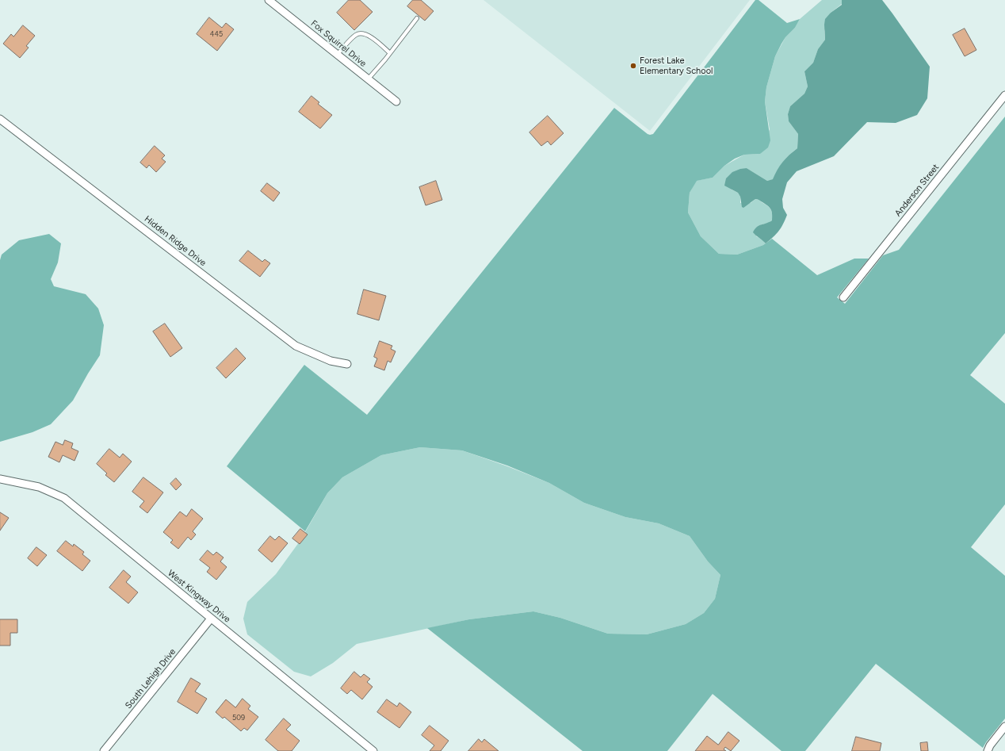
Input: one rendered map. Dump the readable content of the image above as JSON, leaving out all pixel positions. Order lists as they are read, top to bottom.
{
  "streets": {
    "street": [
      "Fox Squirrel Drive",
      "Anderson Street",
      "Hidden Ridge Drive",
      "West Kingway Drive",
      "South Lehigh Drive"
    ]
  },
  "crossings": [
    ["West Kingway Drive", "South Lehigh Drive"]
  ],
  "places": ["Forest Lake Elementary School"],
  "house_numbers": ["445", "509"]
}
